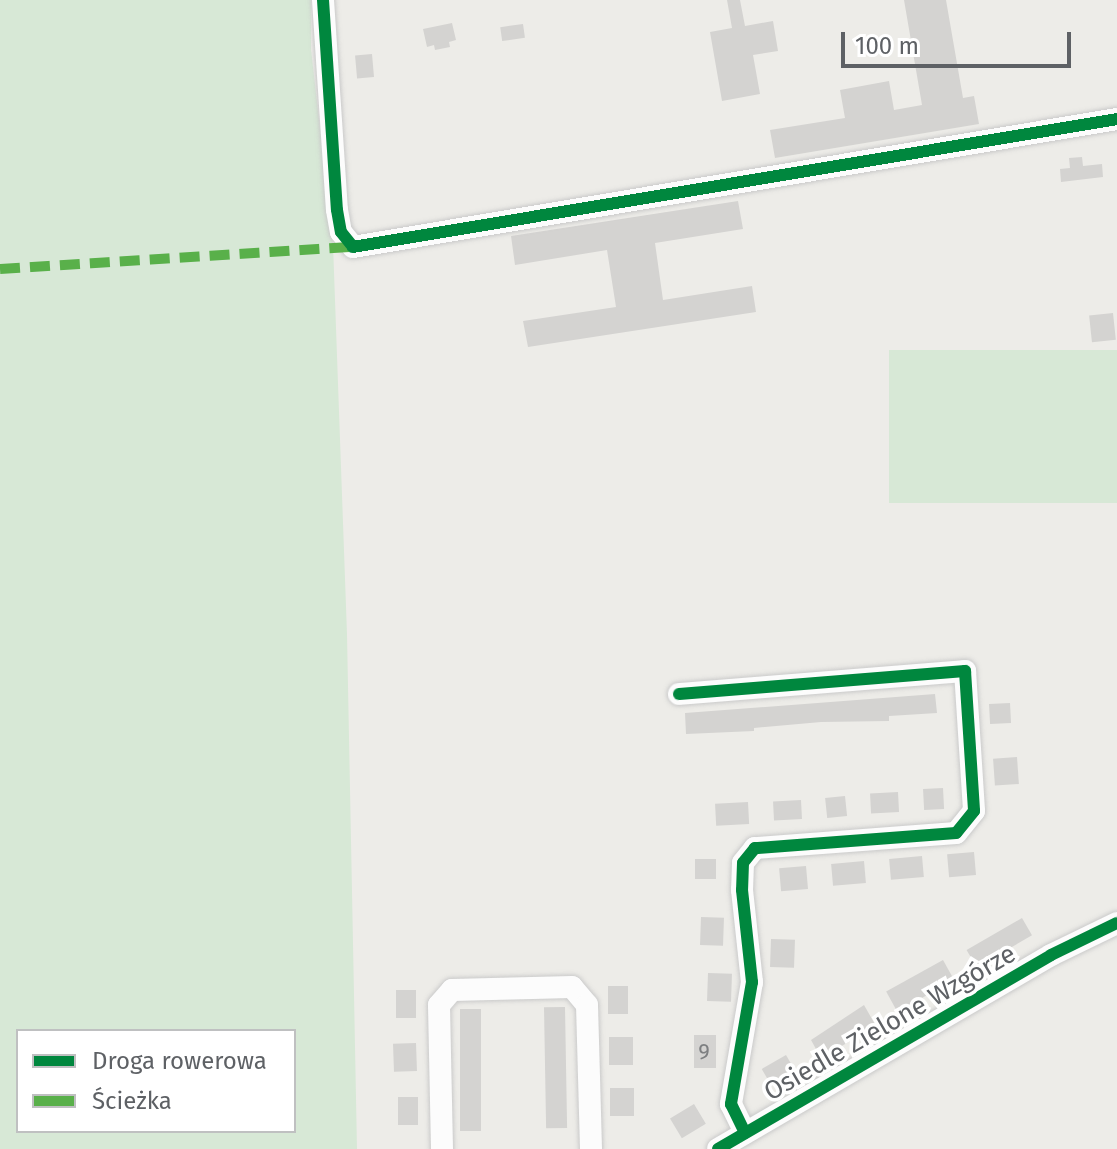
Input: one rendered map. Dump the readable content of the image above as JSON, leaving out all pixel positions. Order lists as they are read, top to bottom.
{
  "streets": {
    "street": ["Osiedle Zielone Wzgórze"]
  },
  "house_numbers": ["9"],
  "legend": ["Droga rowerowa", "Ścieżka"],
  "scale_bar": "100 m"
}
